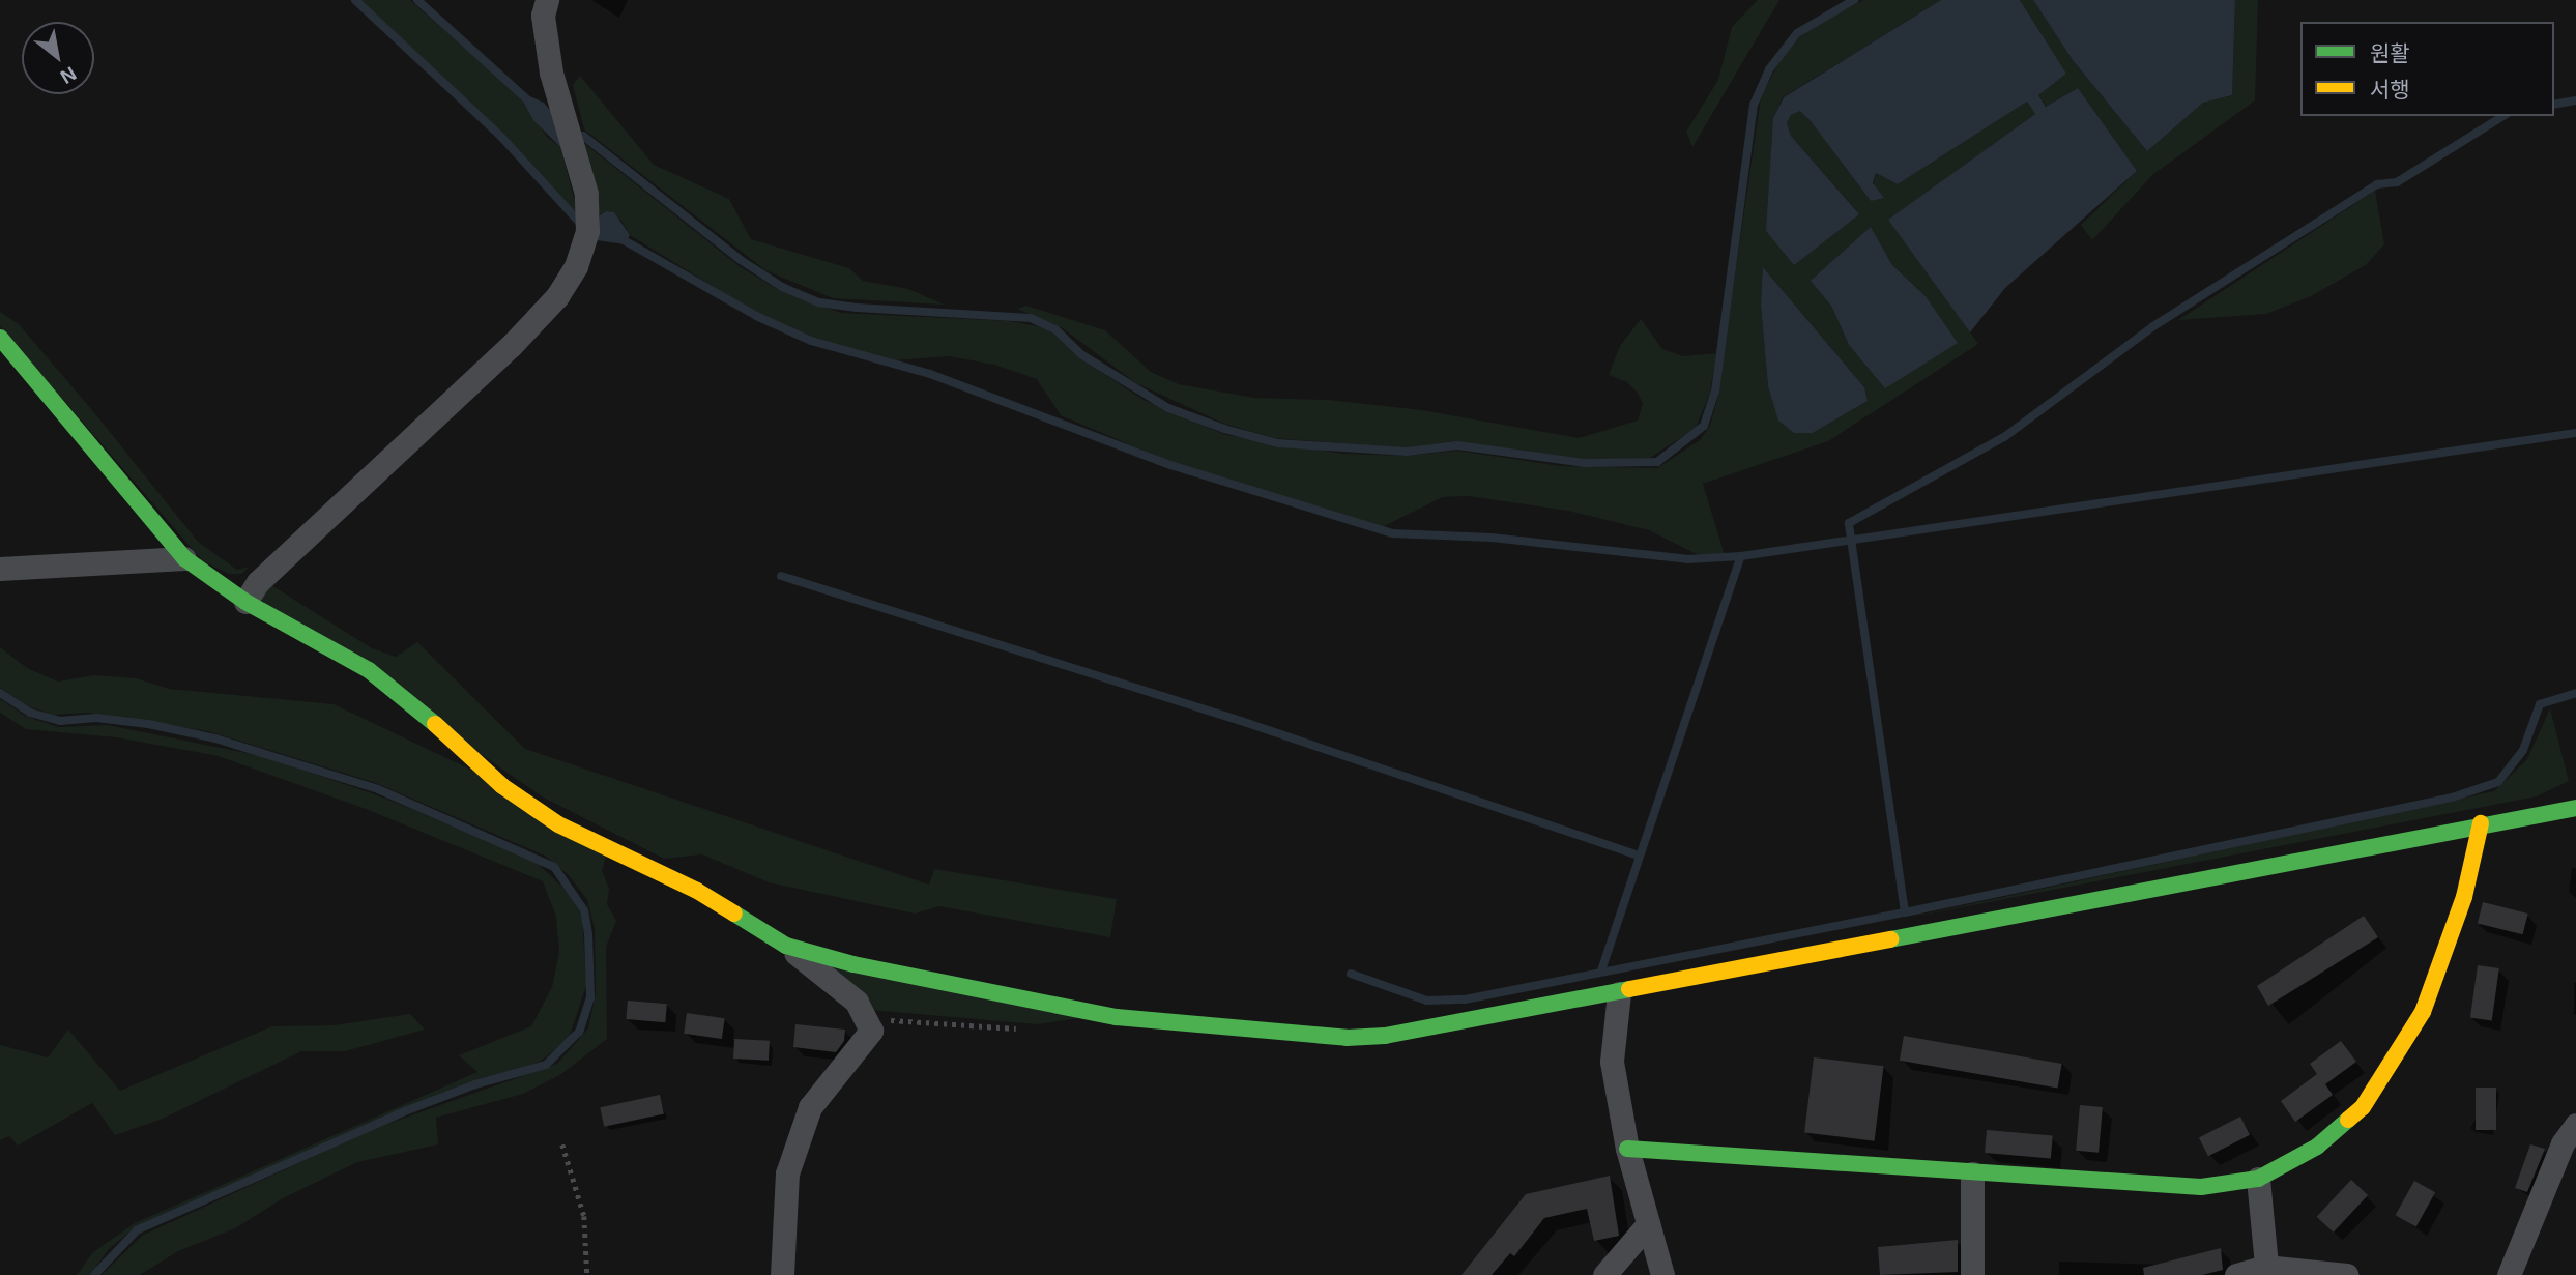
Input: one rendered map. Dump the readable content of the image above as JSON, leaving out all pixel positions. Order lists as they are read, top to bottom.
{
  "legend": ["원활", "서행"],
  "north": "bottom right"
}
